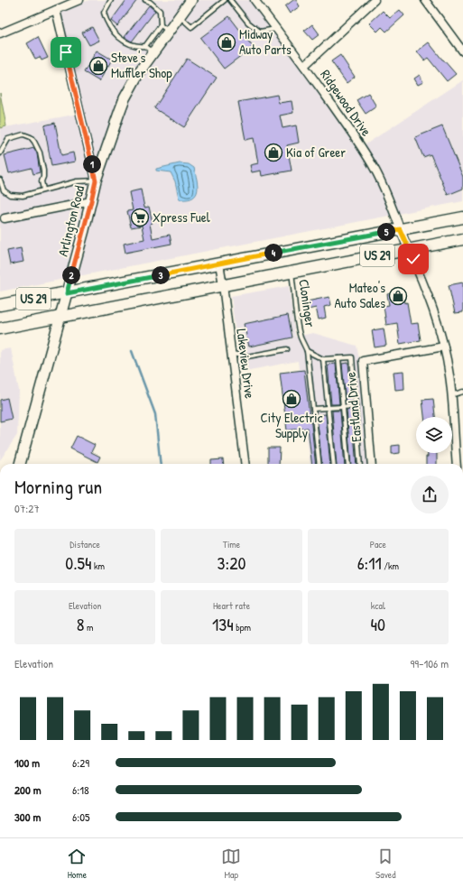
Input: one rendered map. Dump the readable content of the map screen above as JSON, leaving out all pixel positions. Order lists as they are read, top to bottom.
{
  "streets": {
    "main road": ["Arlington Road", "US 29"],
    "street": ["Ridgewood Drive", "Lakeview Drive", "Eastland Drive"],
    "lane": ["Cloninger"]
  },
  "crossings": [
    ["Ridgewood Drive", "US 29"],
    ["Ridgewood Drive", "Eastland Drive"],
    ["Arlington Road", "US 29"],
    ["US 29", "Cloninger"],
    ["US 29", "Lakeview Drive"]
  ],
  "places": {
    "shop": [
      "Midway Auto Parts",
      "Steve's Muffler Shop",
      "Kia of Greer",
      "Mateo's Auto Sales",
      "City Electric Supply"
    ],
    "supermarket": ["Xpress Fuel"]
  },
  "page": {
    "pins": [
      "1",
      "5",
      "4",
      "2",
      "3"
    ],
    "heading": ["Morning run", "07:27"],
    "stats": [
      ["Distance", "0.54 km"],
      ["Time", "3:20"],
      ["Pace", "6:11 /km"],
      ["Elevation", "8 m"],
      ["Heart rate", "134 bpm"],
      ["kcal", "40"]
    ],
    "chart": ["Elevation", "99–106 m"],
    "list": [
      {
        "name": "100 m",
        "note": "6:29"
      },
      {
        "name": "200 m",
        "note": "6:18"
      },
      {
        "name": "300 m",
        "note": "6:05"
      }
    ],
    "tabs": ["Home", "Map", "Saved"]
  }
}
